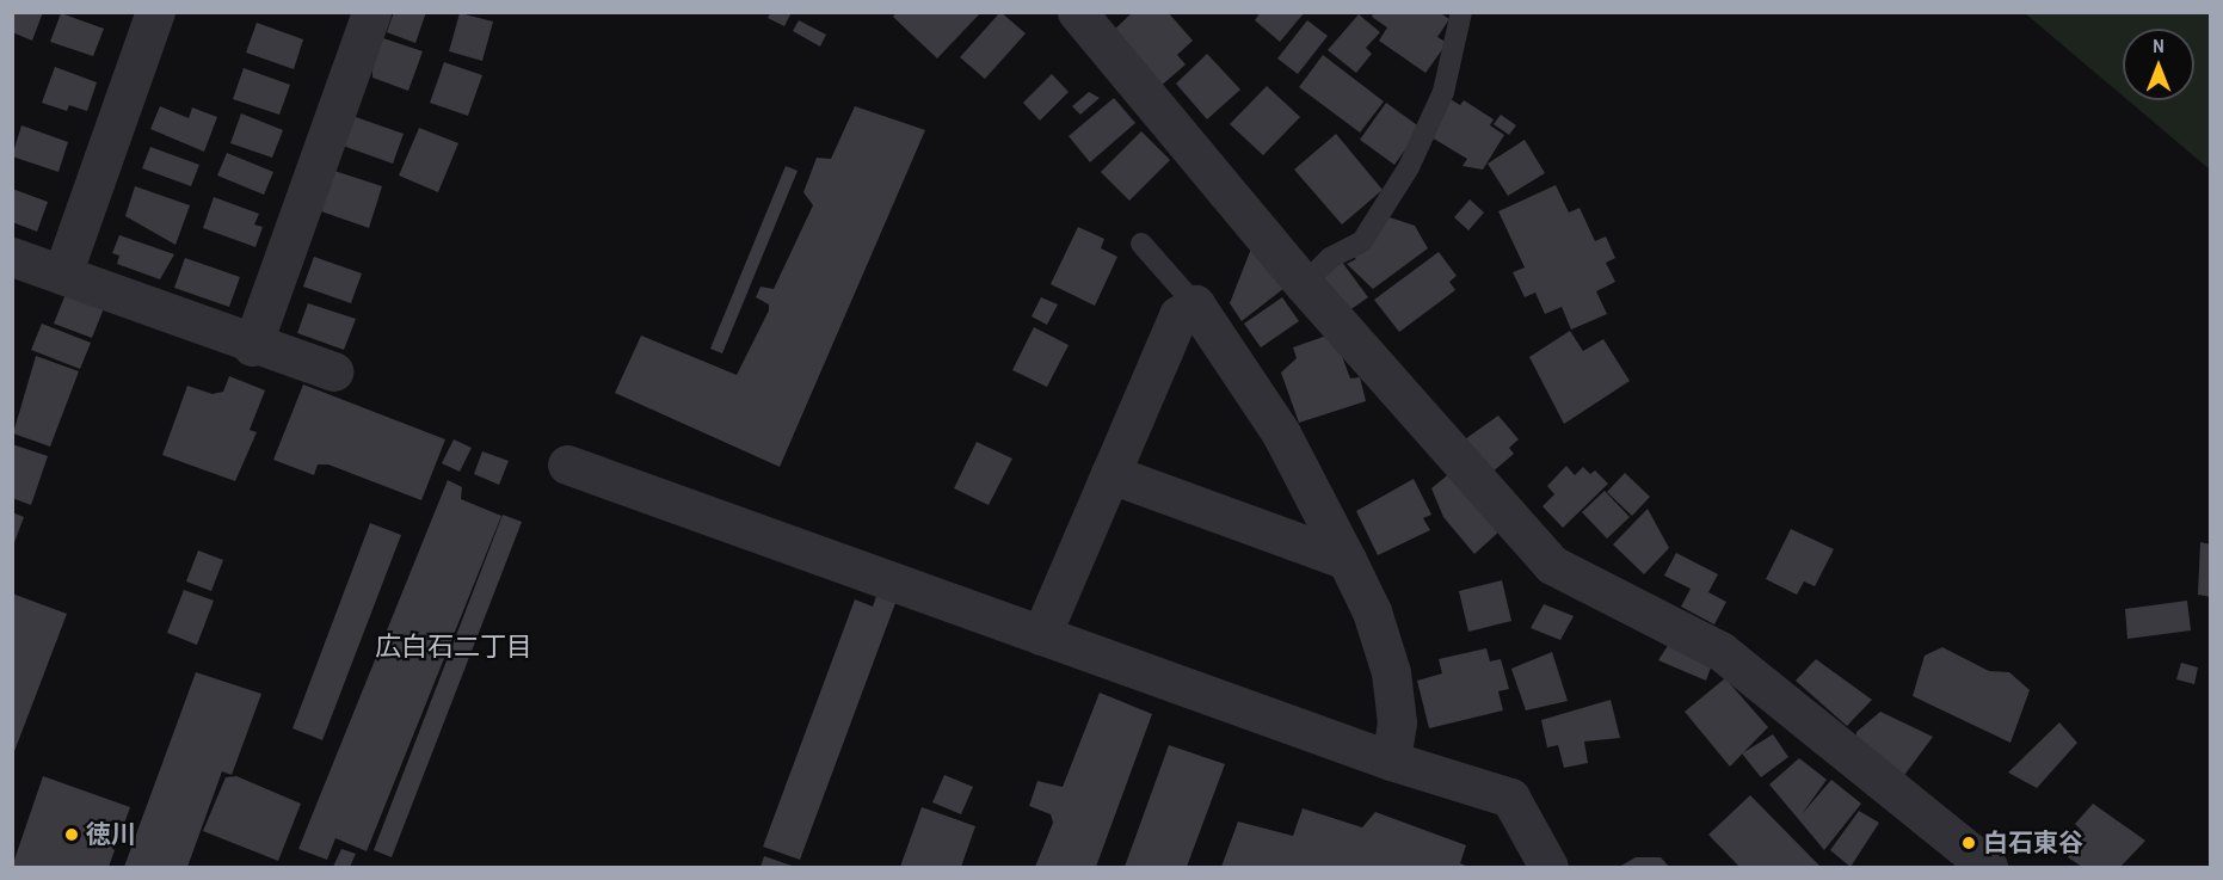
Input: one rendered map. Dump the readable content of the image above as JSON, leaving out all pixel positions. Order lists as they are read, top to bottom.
{
  "districts": ["広白石二丁目"],
  "places": ["徳川", "白石東谷"],
  "north": "top"
}
